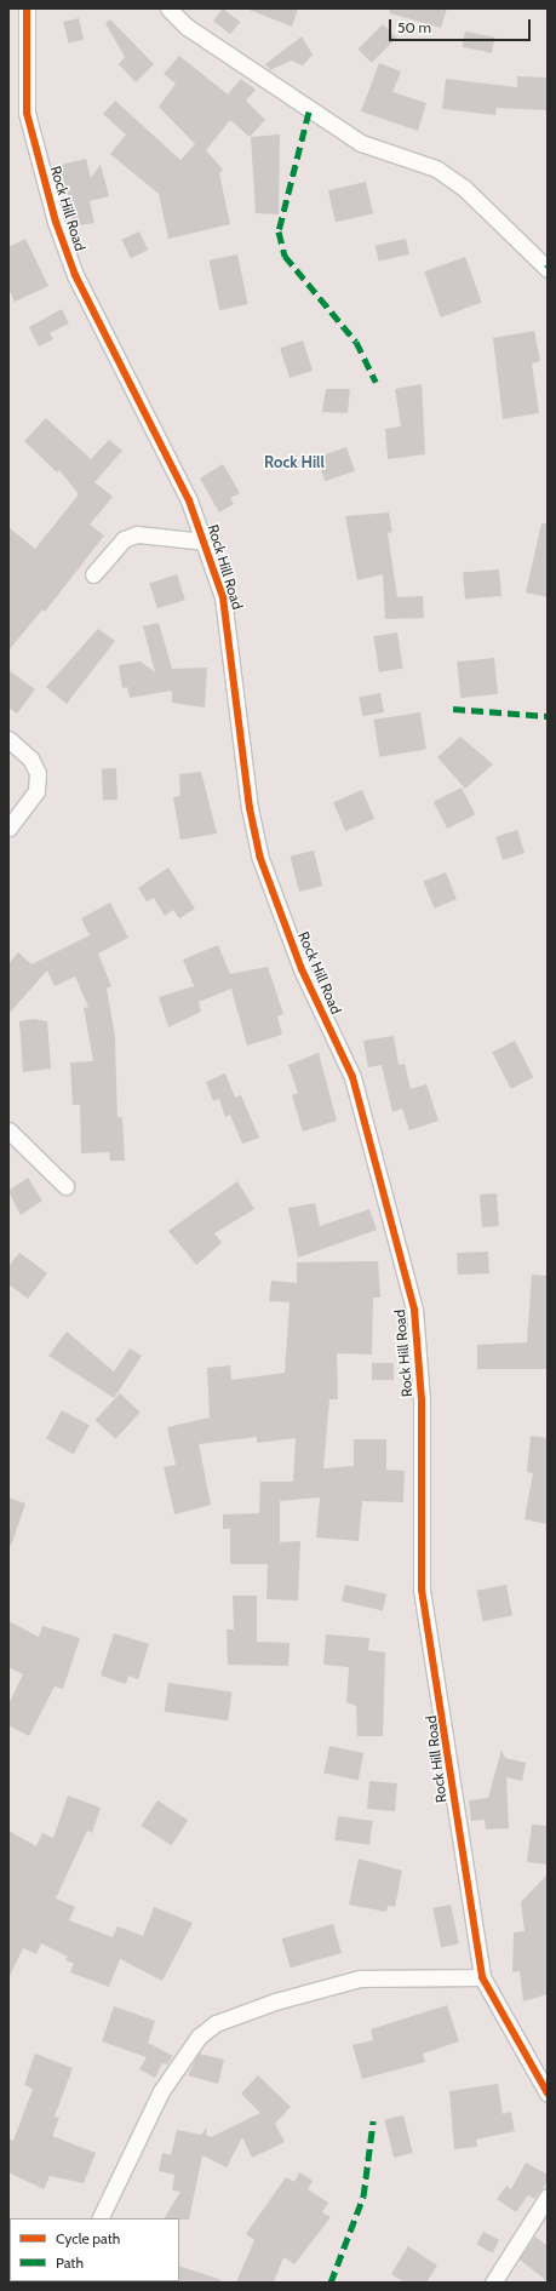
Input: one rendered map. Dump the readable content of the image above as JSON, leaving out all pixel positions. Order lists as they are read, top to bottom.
{
  "streets": {
    "street": ["Rock Hill Road"]
  },
  "districts": ["Rock Hill"],
  "legend": ["Cycle path", "Path"],
  "scale_bar": "50 m"
}
